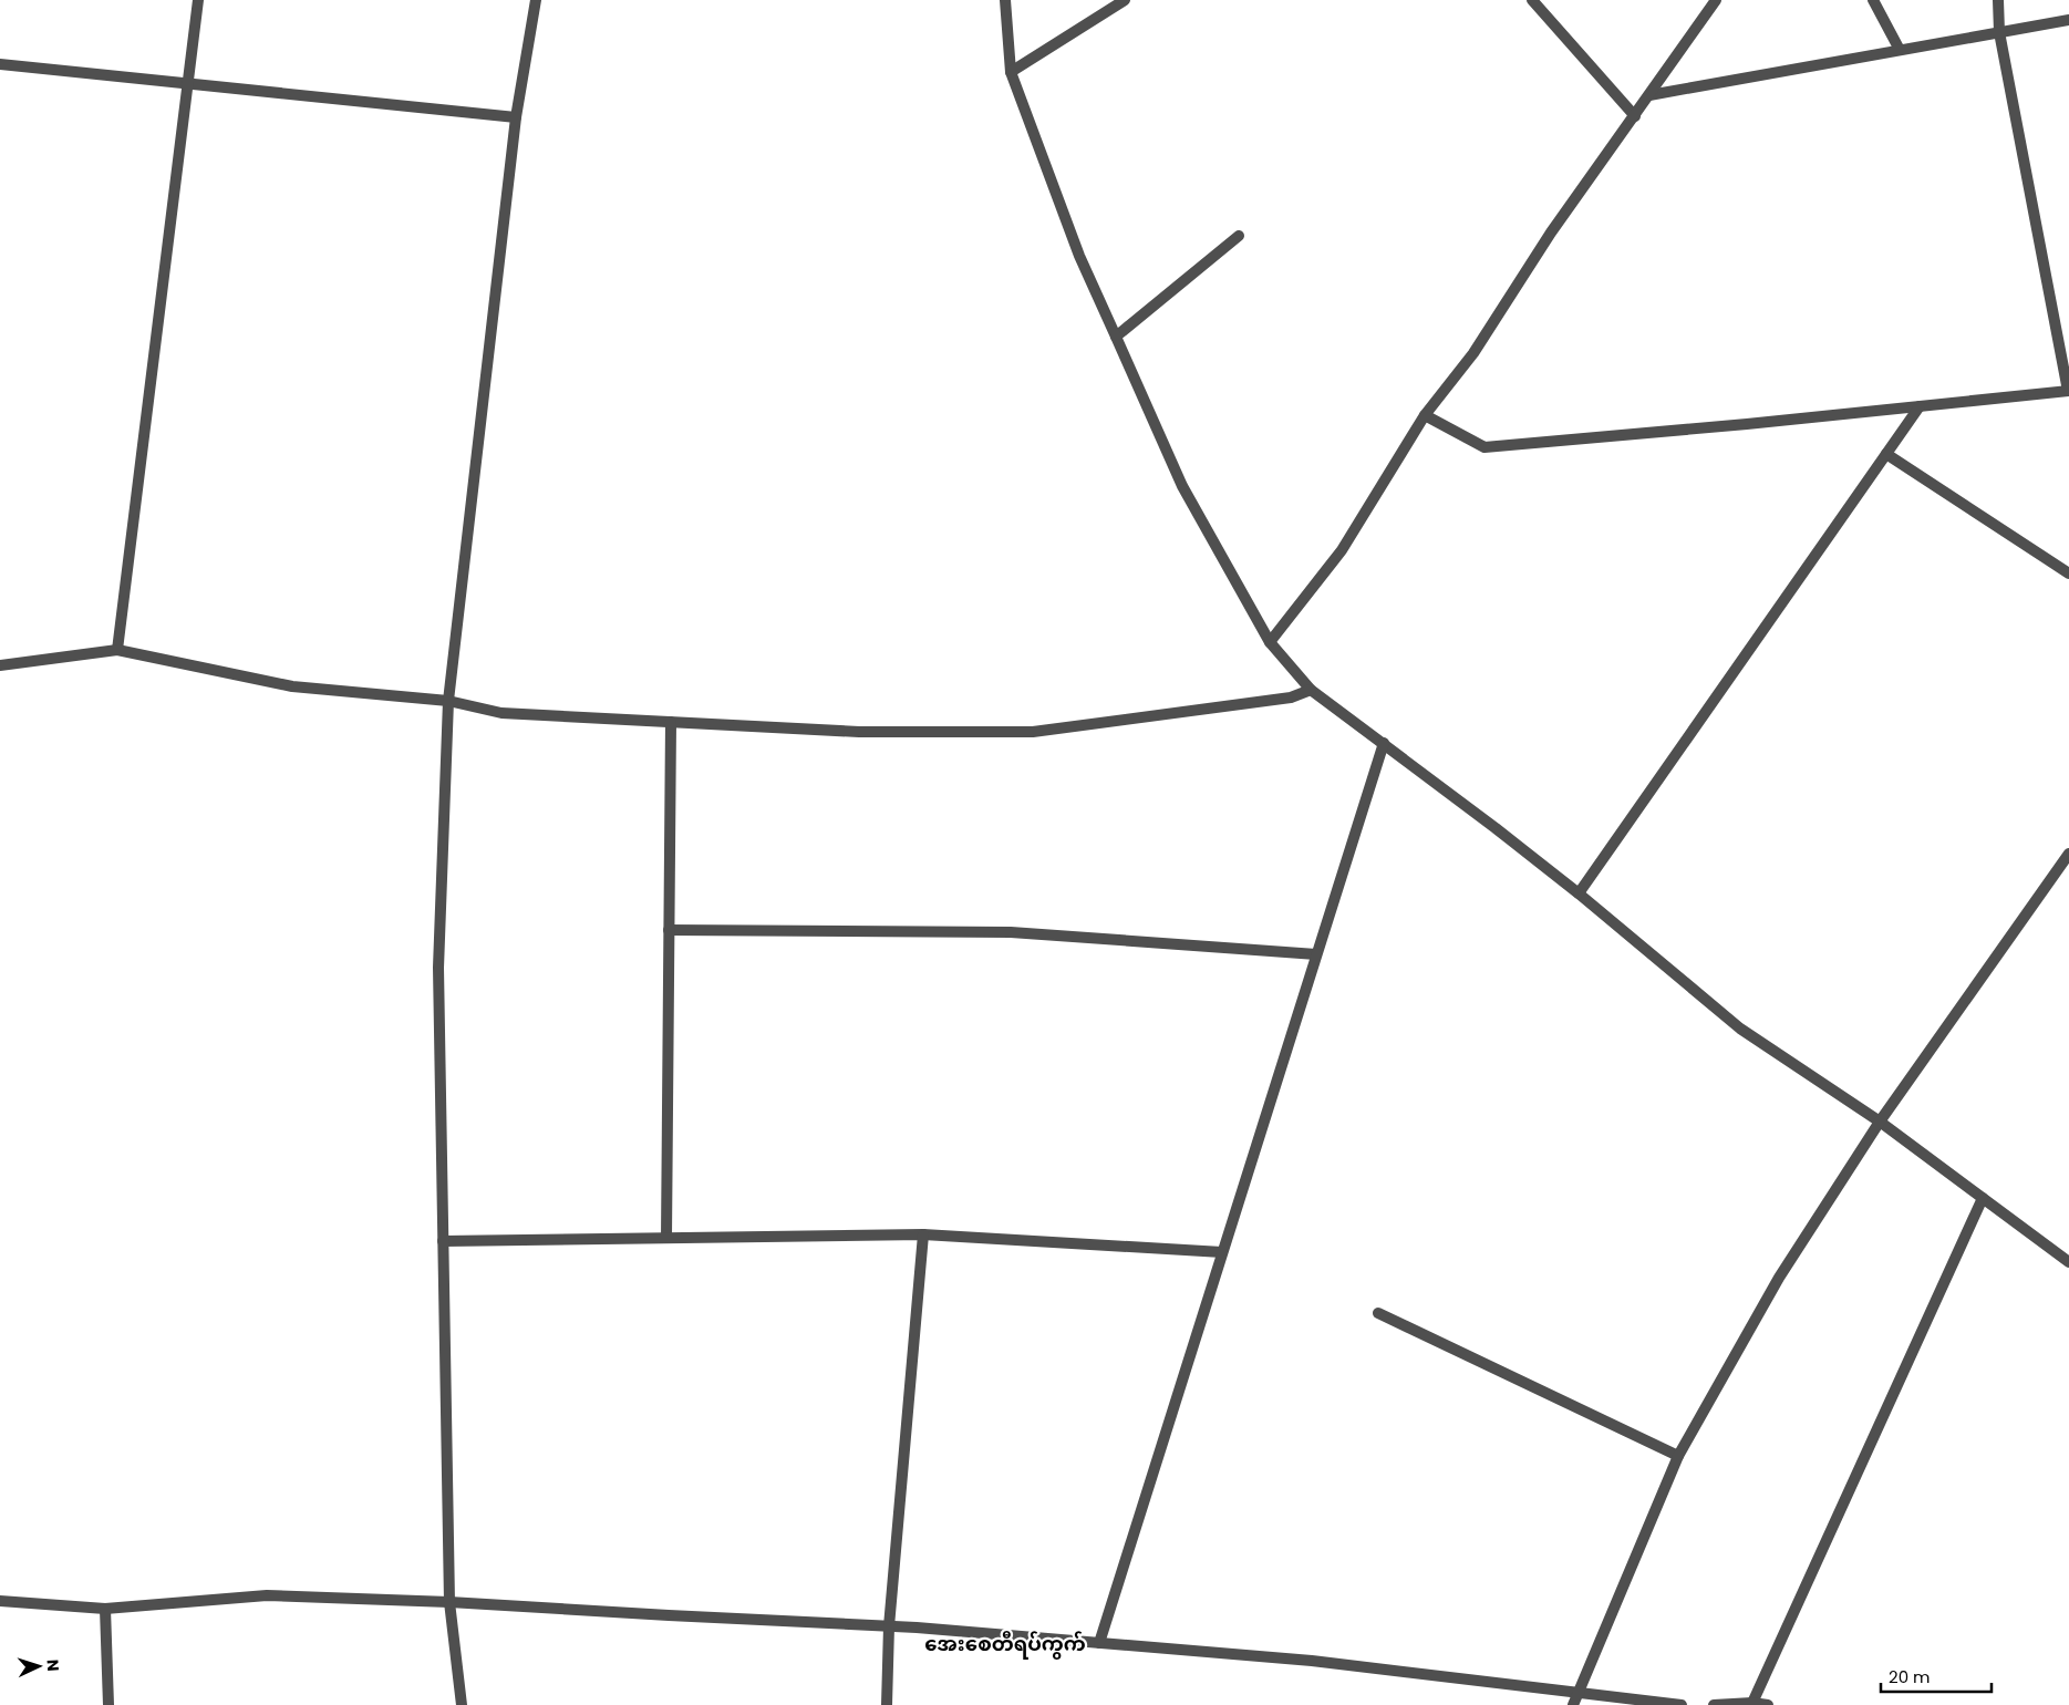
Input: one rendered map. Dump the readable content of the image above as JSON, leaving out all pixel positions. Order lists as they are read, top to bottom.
{
  "districts": ["အေးစေတီရပ်ကွက်"],
  "scale_bar": "20 m",
  "north": "right"
}
